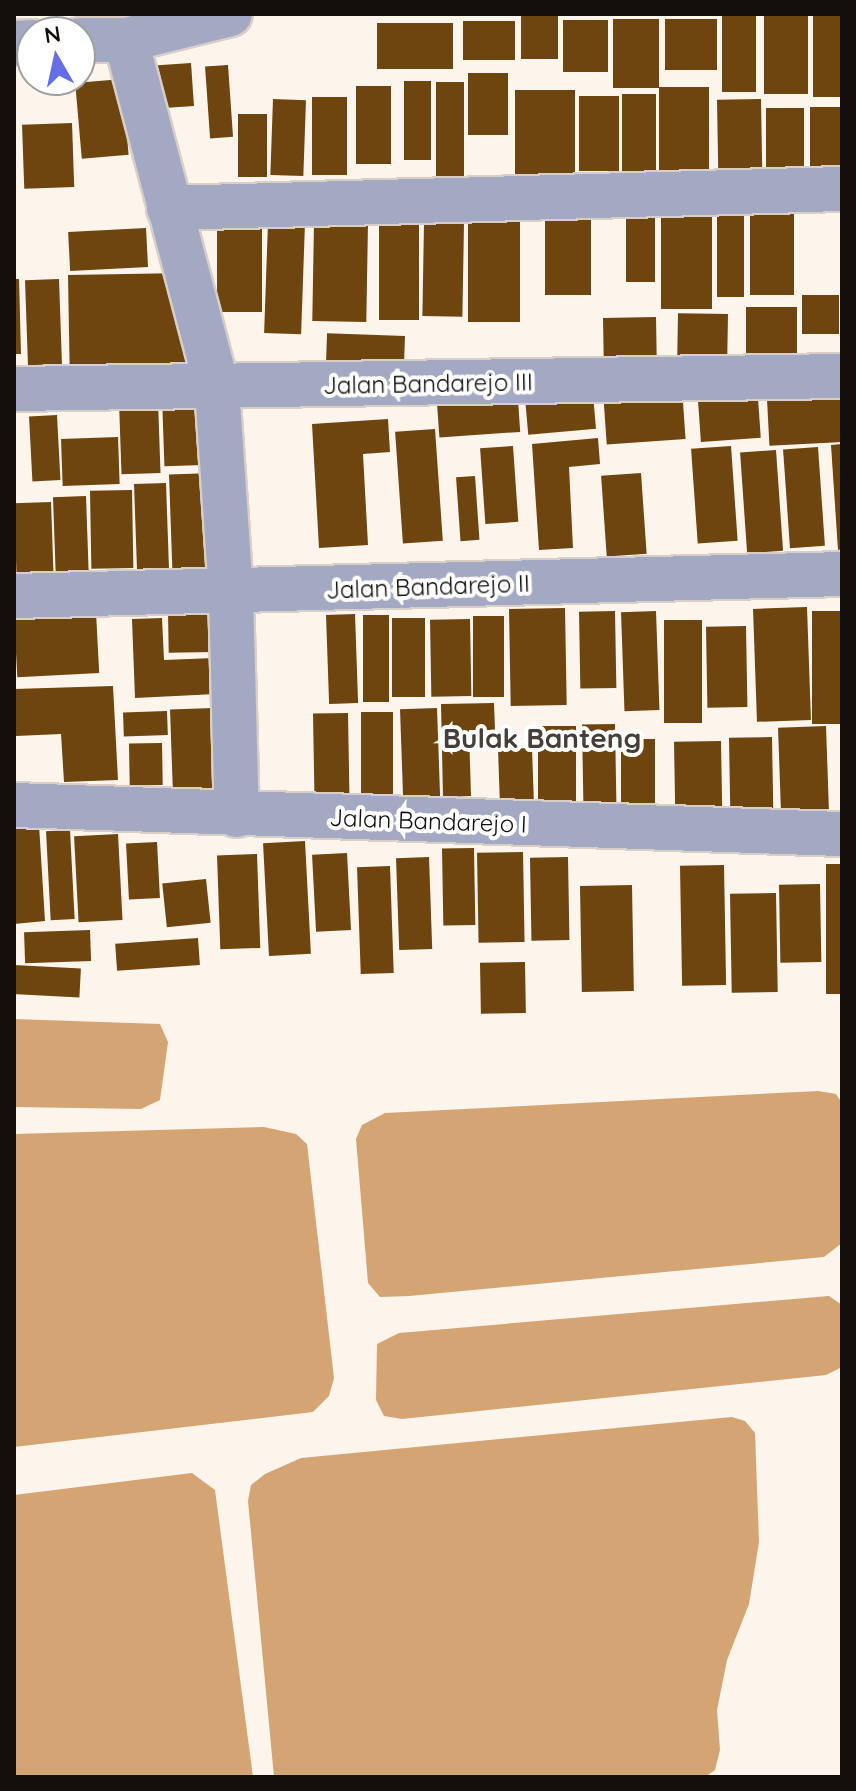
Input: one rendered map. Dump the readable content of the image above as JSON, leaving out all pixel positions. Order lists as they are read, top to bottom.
{
  "streets": {
    "street": ["Jalan Bandarejo III", "Jalan Bandarejo II", "Jalan Bandarejo I"]
  },
  "districts": ["Bulak Banteng"],
  "north": "top"
}
